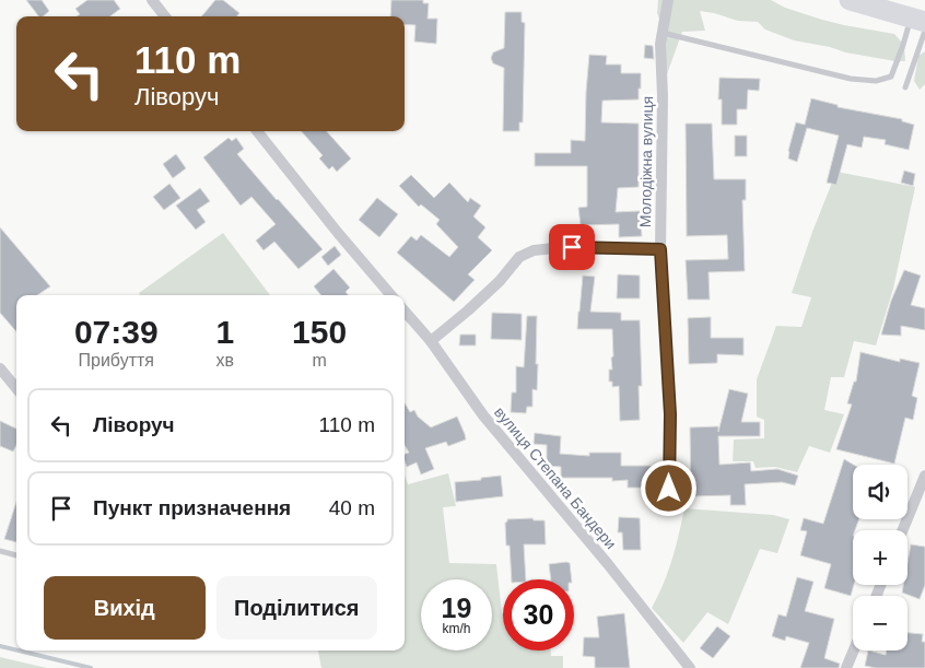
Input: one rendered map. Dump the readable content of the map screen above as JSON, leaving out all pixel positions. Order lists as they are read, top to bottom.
{
  "streets": {
    "street": ["Молодіжна вулиця", "вулиця Степана Бандери"]
  },
  "page": {
    "turn": ["110 m", "Ліворуч"],
    "eta": [
      "07:39",
      "Прибуття",
      "1",
      "хв",
      "150",
      "m"
    ],
    "list": [
      {
        "name": "Ліворуч",
        "value": "110 m"
      },
      {
        "name": "Пункт призначення",
        "value": "40 m"
      }
    ],
    "map_buttons": ["+", "−"],
    "buttons": ["Вихід", "Поділитися"],
    "speed": "19 km/h",
    "limit": "30"
  }
}
